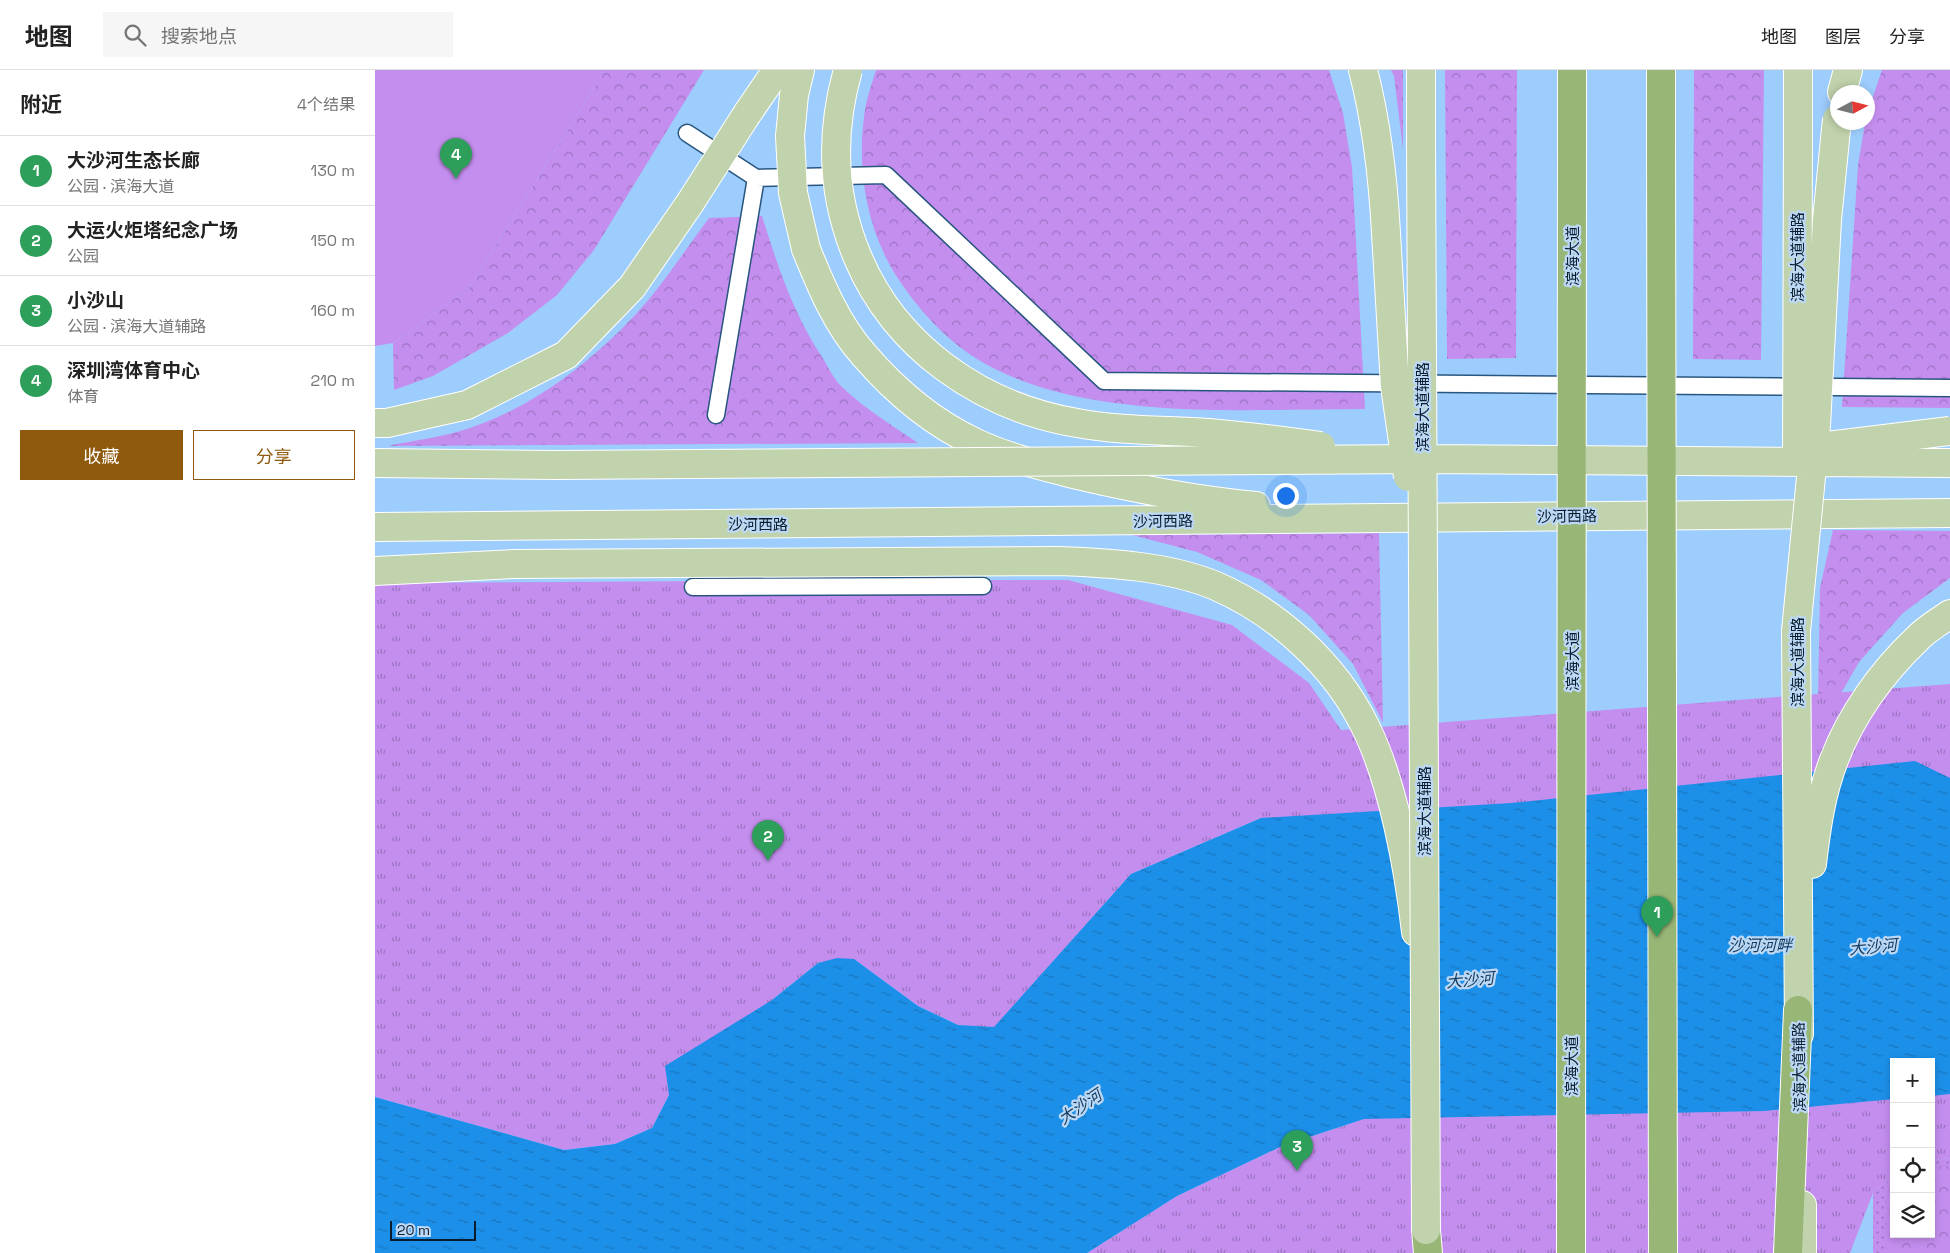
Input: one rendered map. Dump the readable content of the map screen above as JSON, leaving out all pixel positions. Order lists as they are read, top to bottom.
{
  "streets": {
    "highway": ["滨海大道"],
    "main road": ["滨海大道辅路", "沙河西路"]
  },
  "water": ["沙河河畔", "大沙河"],
  "scale_bar": "20 m",
  "north": "right",
  "page": {
    "header": "地图",
    "search": "搜索地点",
    "nav": ["地图", "图层", "分享"],
    "heading": ["附近", "4个结果"],
    "list": [
      {
        "mark": "1",
        "name": "大沙河生态长廊",
        "note": "公园 · 滨海大道",
        "value": "130 m"
      },
      {
        "mark": "2",
        "name": "大运火炬塔纪念广场",
        "note": "公园",
        "value": "150 m"
      },
      {
        "mark": "3",
        "name": "小沙山",
        "note": "公园 · 滨海大道辅路",
        "value": "160 m"
      },
      {
        "mark": "4",
        "name": "深圳湾体育中心",
        "note": "体育",
        "value": "210 m"
      }
    ],
    "pins": [
      "4",
      "2",
      "1",
      "3"
    ],
    "buttons": ["收藏", "分享"],
    "map_buttons": ["+", "−"],
    "scale": "20 m"
  }
}
